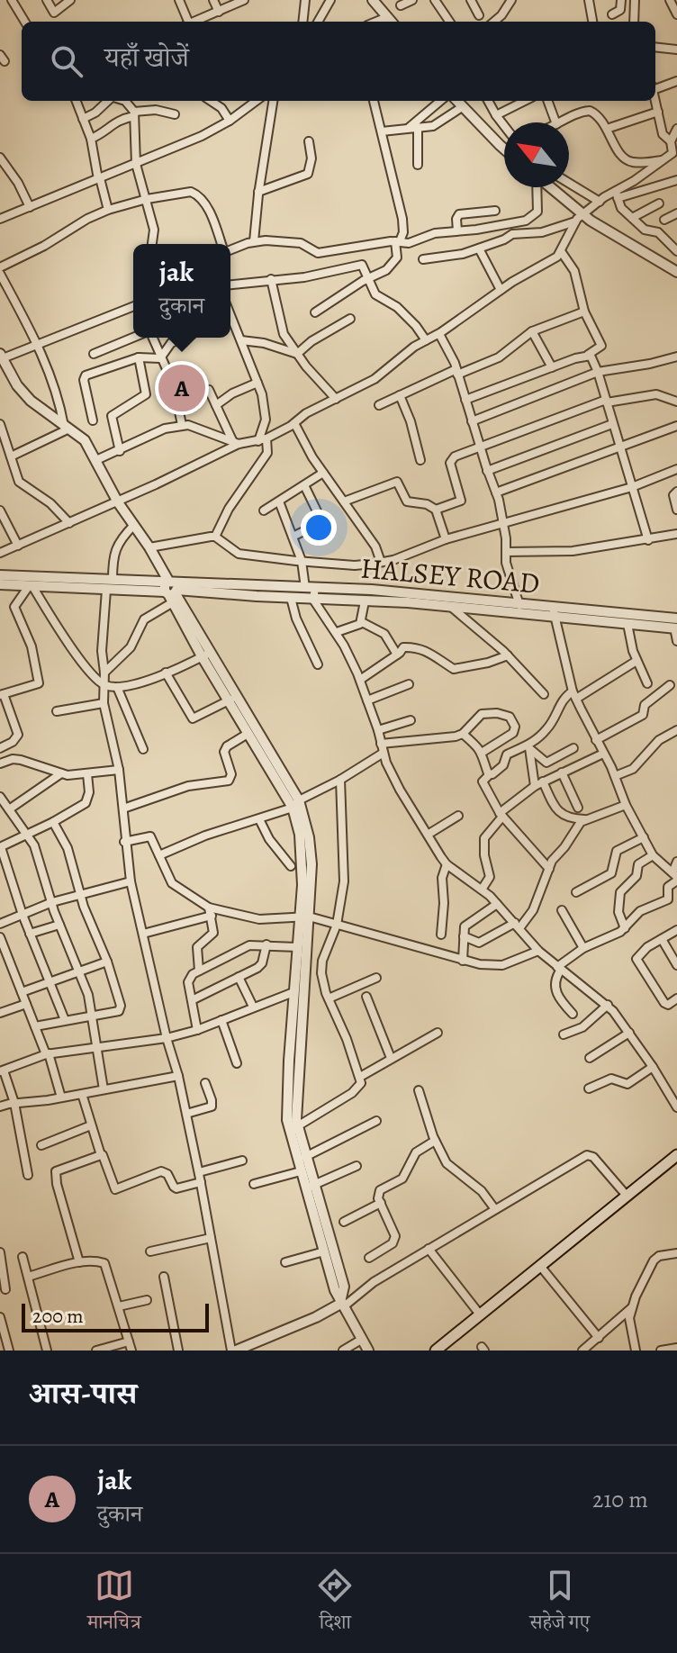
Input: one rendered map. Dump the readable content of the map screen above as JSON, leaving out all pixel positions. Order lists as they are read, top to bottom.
{
  "streets": {
    "street": ["HALSEY ROAD"]
  },
  "scale_bar": "200 m",
  "north": "top left",
  "page": {
    "search": "यहाँ खोजें",
    "popup": ["jak", "दुकान"],
    "pins": "A",
    "scale": "200 m",
    "heading": "आस-पास",
    "list": [
      {
        "mark": "A",
        "name": "jak",
        "note": "दुकान",
        "value": "210 m"
      }
    ],
    "nav": ["मानचित्र", "दिशा", "सहेजे गए"]
  }
}
